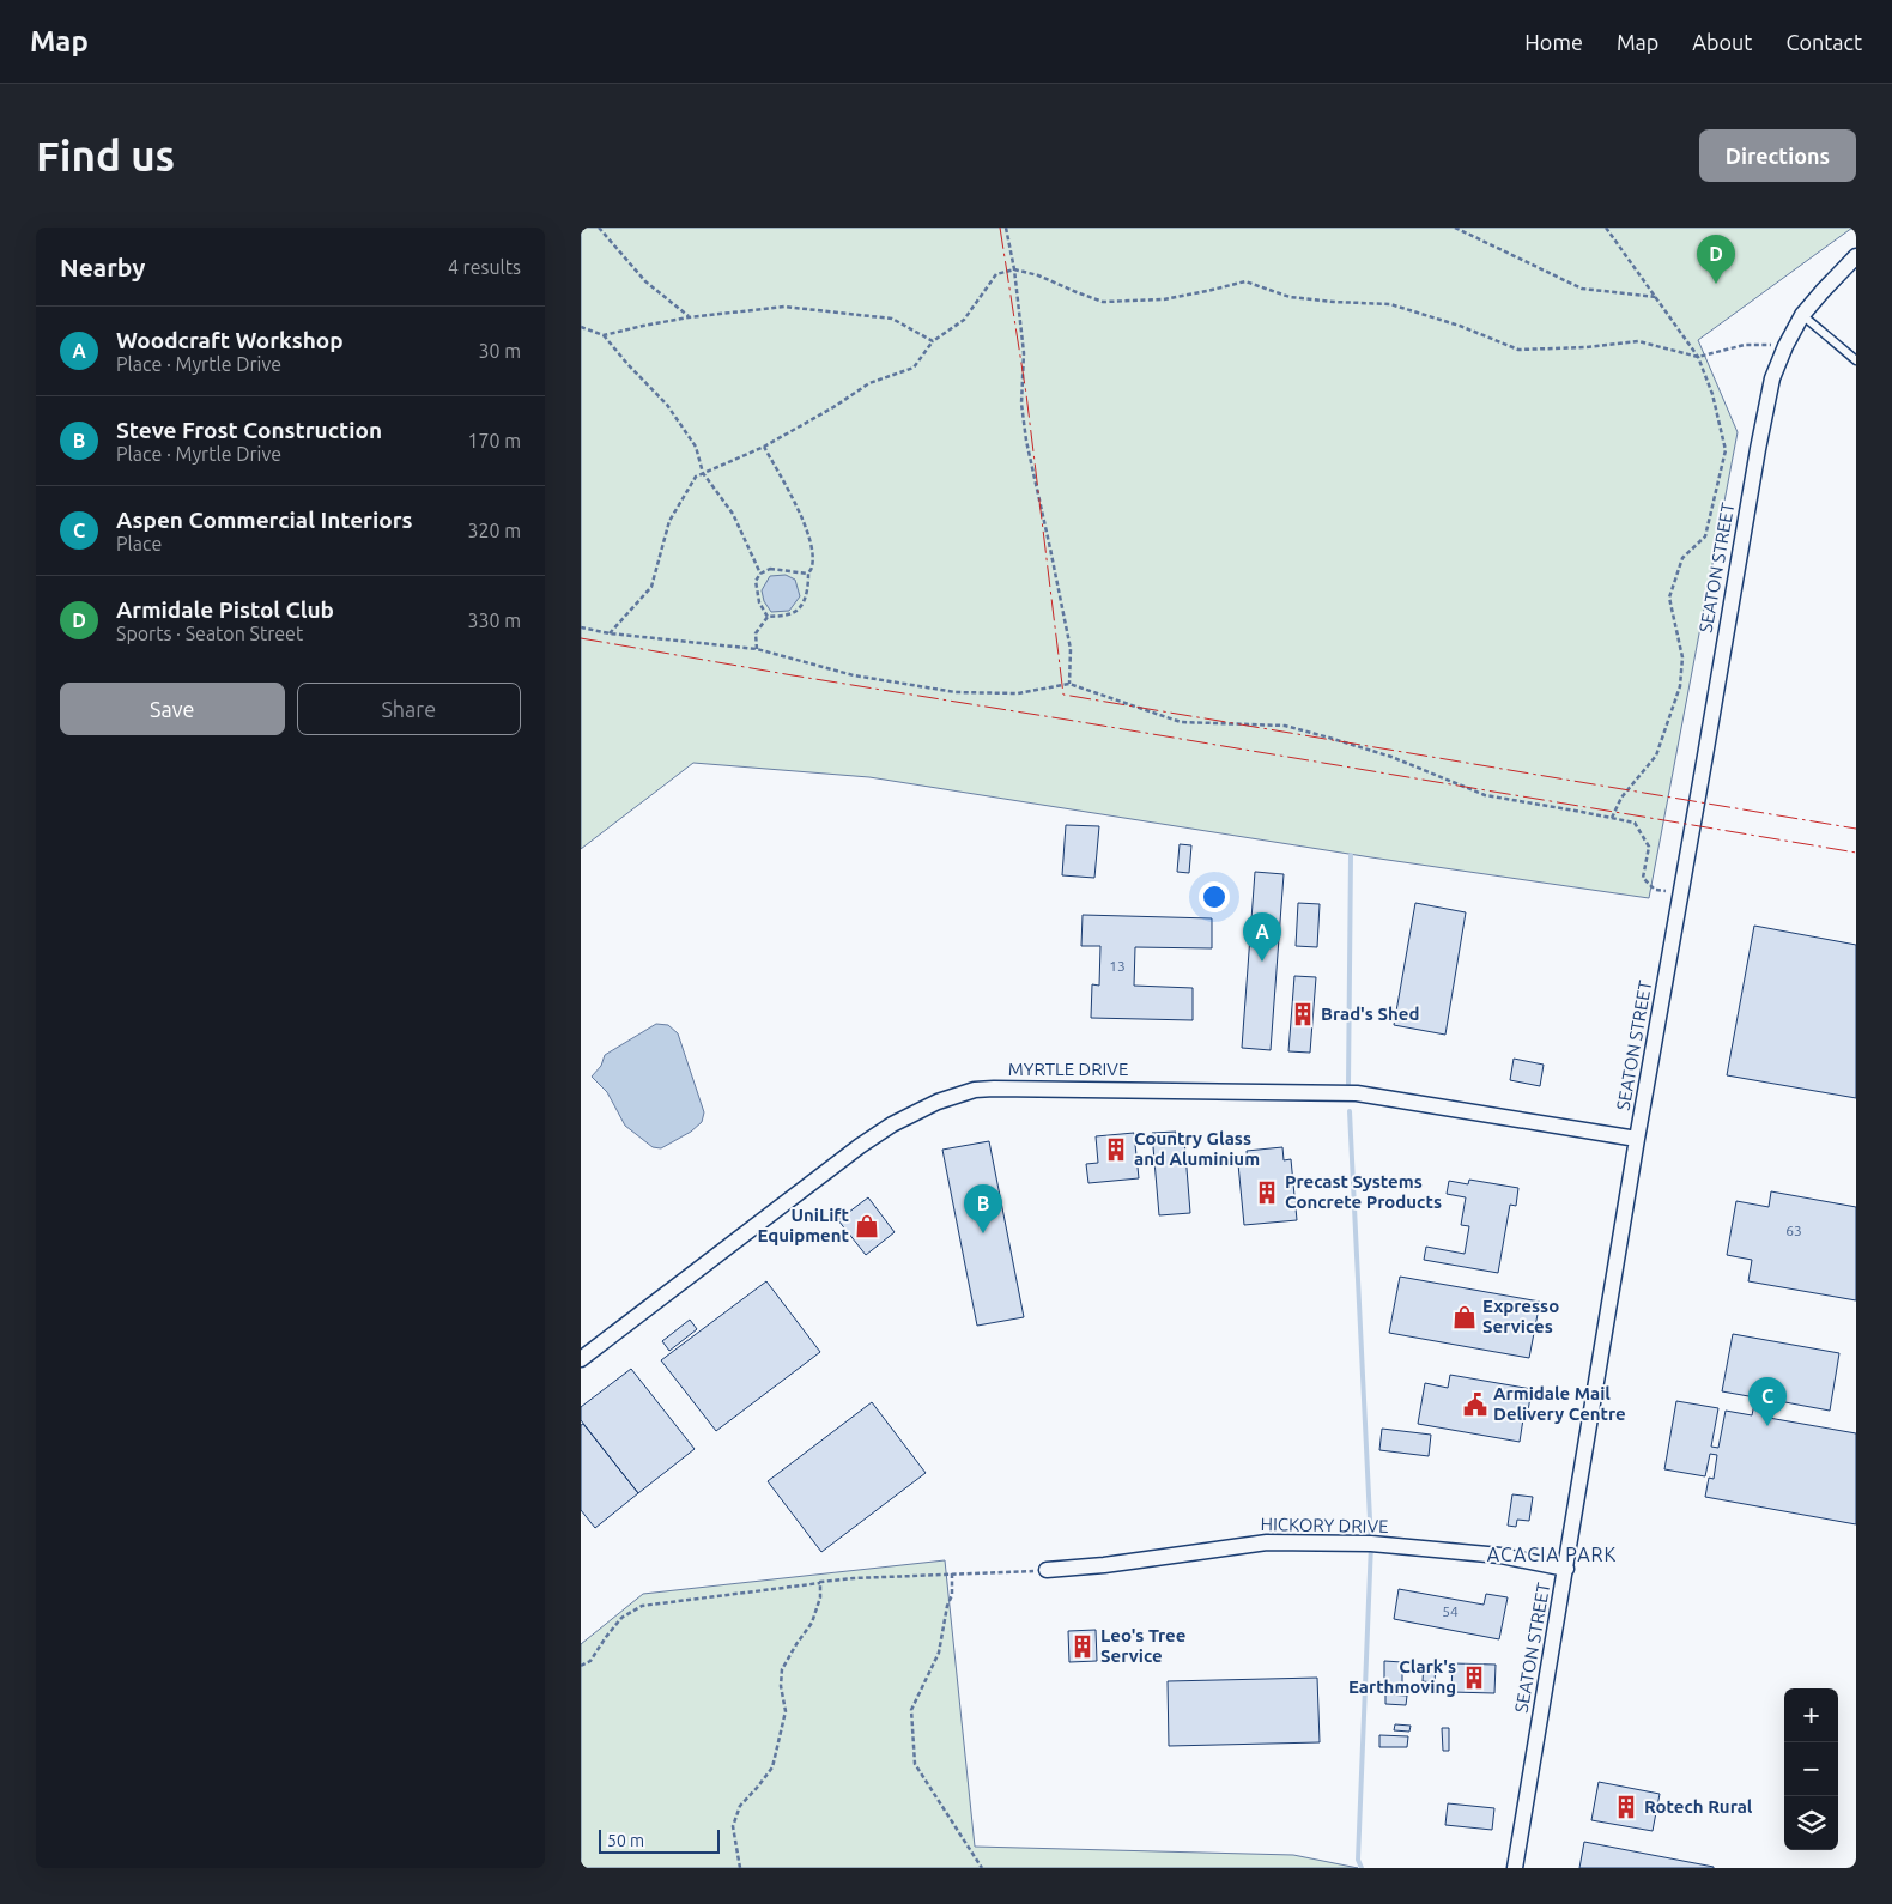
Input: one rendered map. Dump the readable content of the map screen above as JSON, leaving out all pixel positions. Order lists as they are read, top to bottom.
{
  "streets": {
    "street": ["SEATON STREET", "MYRTLE DRIVE", "HICKORY DRIVE"]
  },
  "crossings": [
    ["SEATON STREET", "MYRTLE DRIVE"],
    ["SEATON STREET", "HICKORY DRIVE"]
  ],
  "districts": ["ACACIA PARK"],
  "places": {
    "building": [
      "Brad's Shed",
      "Country Glass and Aluminium",
      "Precast Systems Concrete Products",
      "Leo's Tree Service",
      "Clark's Earthmoving",
      "Rotech Rural"
    ],
    "shop": ["UniLift Equipment", "Expresso Services"],
    "public building": ["Armidale Mail Delivery Centre"]
  },
  "house_numbers": ["13", "63", "54"],
  "scale_bar": "50 m",
  "page": {
    "header": "Map",
    "nav": [
      "Home",
      "Map",
      "About",
      "Contact"
    ],
    "buttons": [
      "Directions",
      ["Save", "Share"]
    ],
    "title": "Find us",
    "heading": ["Nearby", "4 results"],
    "pins": [
      "D",
      "A",
      "B",
      "C"
    ],
    "list": [
      {
        "mark": "A",
        "name": "Woodcraft Workshop",
        "note": "Place · Myrtle Drive",
        "value": "30 m"
      },
      {
        "mark": "B",
        "name": "Steve Frost Construction",
        "note": "Place · Myrtle Drive",
        "value": "170 m"
      },
      {
        "mark": "C",
        "name": "Aspen Commercial Interiors",
        "note": "Place",
        "value": "320 m"
      },
      {
        "mark": "D",
        "name": "Armidale Pistol Club",
        "note": "Sports · Seaton Street",
        "value": "330 m"
      }
    ],
    "map_buttons": ["+", "−"],
    "scale": "50 m"
  }
}
